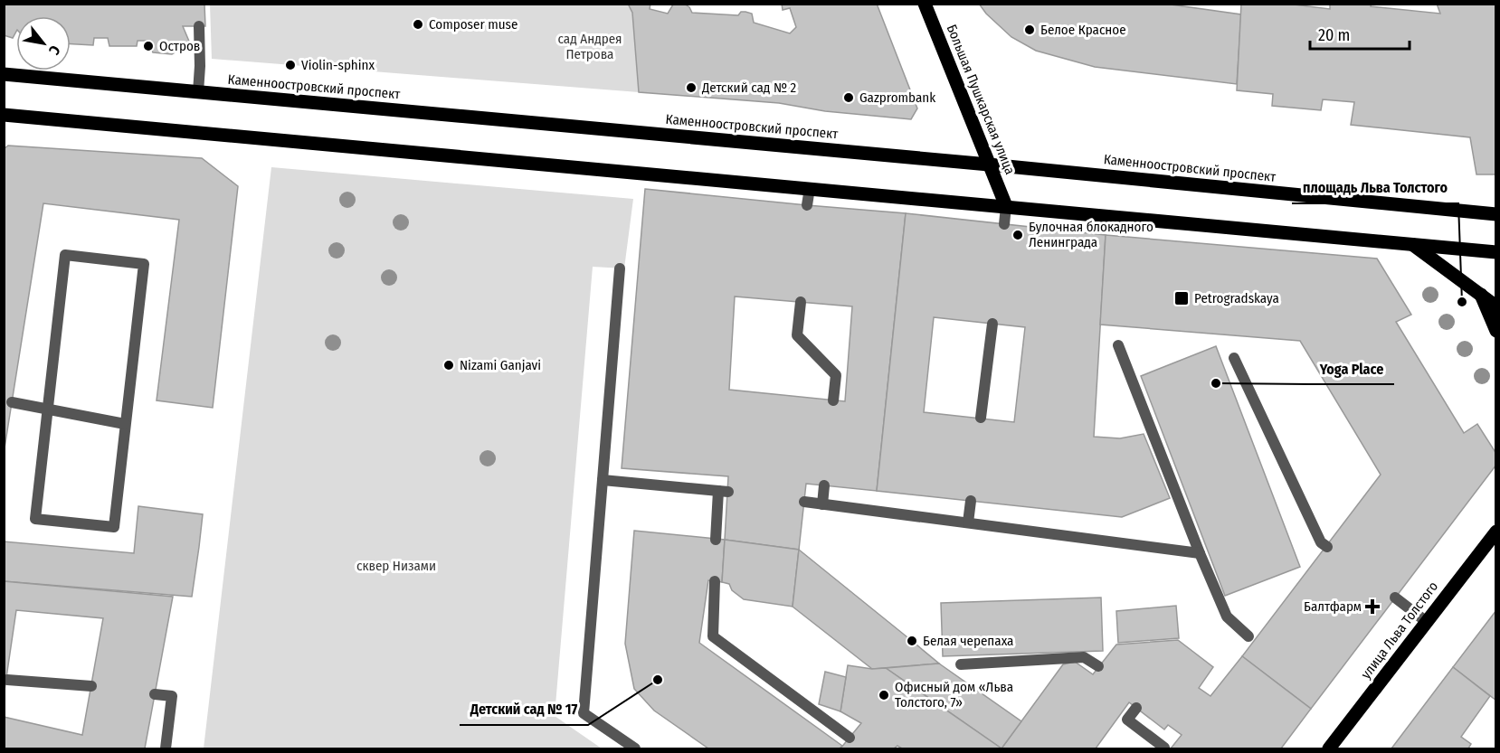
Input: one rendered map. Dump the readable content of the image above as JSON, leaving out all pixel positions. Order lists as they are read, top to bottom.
{
  "streets": {
    "main road": ["Каменноостровский проспект", "Большая Пушкарская улица", "улица Льва Толстого"]
  },
  "crossings": [
    ["Каменноостровский проспект", "Большая Пушкарская улица"]
  ],
  "parks": ["сад Андрея Петрова", "сквер Низами"],
  "places": {
    "other": [
      "Composer muse",
      "Белое Красное",
      "Остров",
      "Violin-sphinx",
      "Детский сад № 2",
      "Gazprombank",
      "Булочная блокадного Ленинграда",
      "площадь Льва Толстого",
      "Nizami Ganjavi",
      "Yoga Place",
      "Белая черепаха",
      "Детский сад № 17",
      "Офисный дом «Льва Толстого, 7»"
    ],
    "transit": ["Petrogradskaya"],
    "health": ["Балтфарм"]
  },
  "scale_bar": "20 m",
  "north": "bottom right"
}
